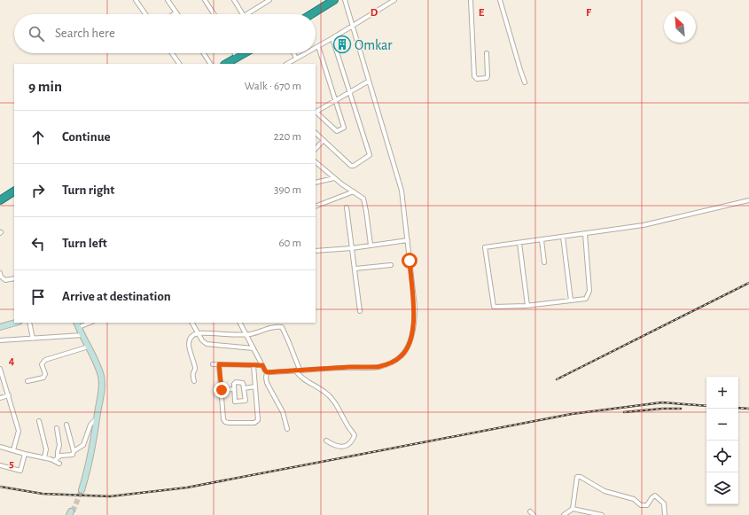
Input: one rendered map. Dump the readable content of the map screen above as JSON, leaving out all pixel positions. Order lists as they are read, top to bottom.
{
  "places": {
    "building": ["Omkar"]
  },
  "north": "top left",
  "page": {
    "search": "Search here",
    "heading": ["9 min", "Walk · 670 m"],
    "list": [
      ["Continue", "220 m"],
      ["Turn right", "390 m"],
      ["Turn left", "60 m"],
      "Arrive at destination"
    ],
    "map_buttons": ["+", "−"]
  },
  "grid": {
    "columns": ["D", "E", "F"],
    "rows": ["4", "5"]
  }
}
